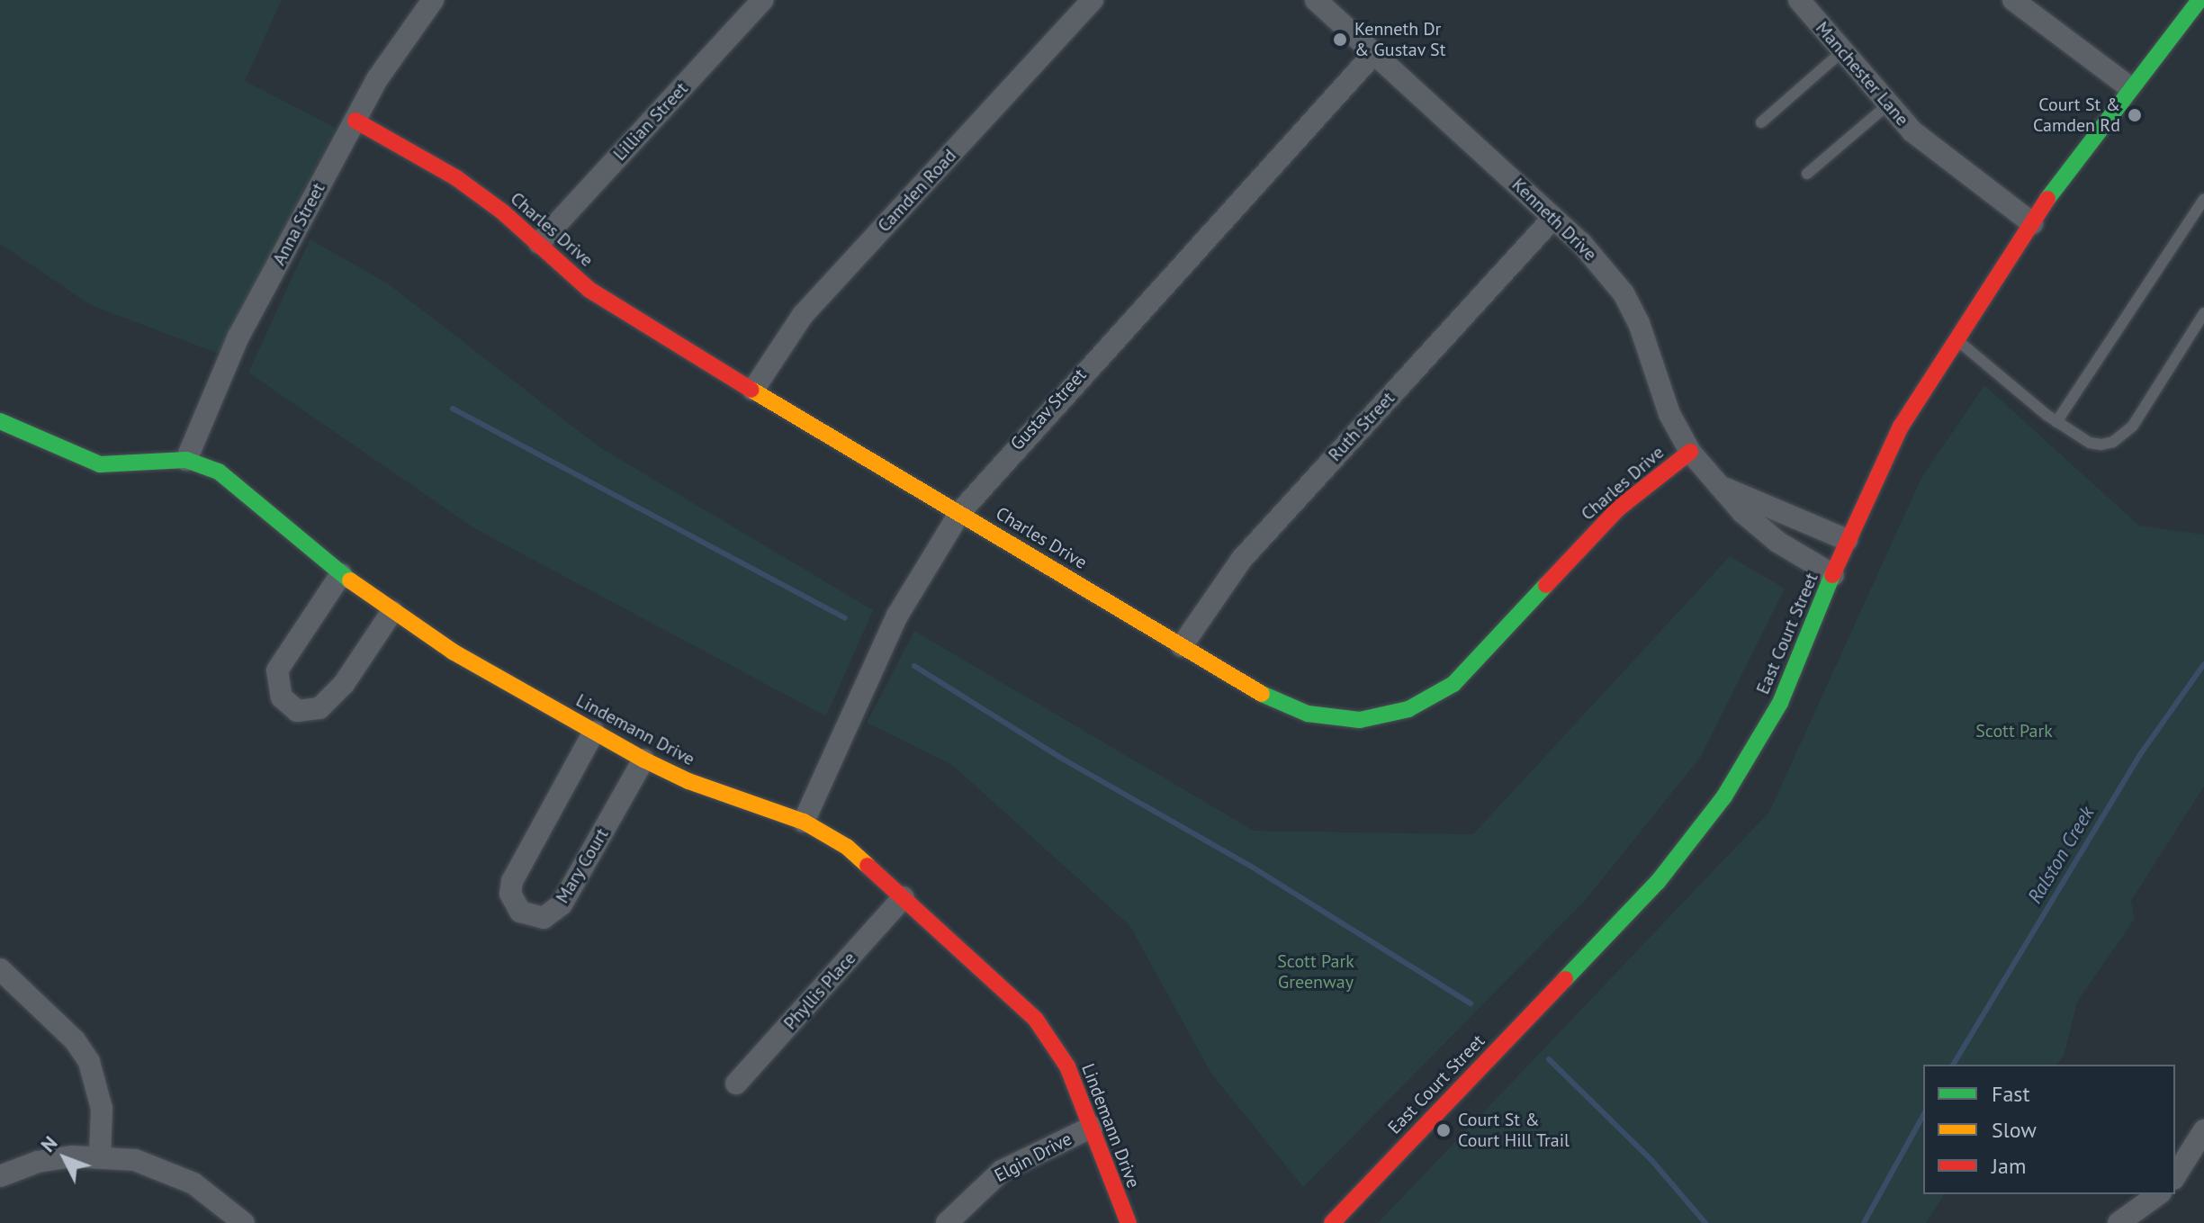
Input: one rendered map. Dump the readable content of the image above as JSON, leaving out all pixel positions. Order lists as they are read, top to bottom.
{
  "streets": {
    "street": [
      "Manchester Lane",
      "Lillian Street",
      "Camden Road",
      "Kenneth Drive",
      "Anna Street",
      "Charles Drive",
      "Gustav Street",
      "Ruth Street",
      "East Court Street",
      "Lindemann Drive",
      "Mary Court",
      "Phyllis Place",
      "Elgin Drive"
    ]
  },
  "crossings": [
    ["Manchester Lane", "East Court Street"],
    ["Lillian Street", "Charles Drive"],
    ["Camden Road", "Charles Drive"],
    ["Kenneth Drive", "Charles Drive"],
    ["Kenneth Drive", "Gustav Street"],
    ["Kenneth Drive", "Ruth Street"],
    ["Kenneth Drive", "East Court Street"],
    ["Anna Street", "Charles Drive"],
    ["Anna Street", "Lindemann Drive"],
    ["Charles Drive", "Gustav Street"],
    ["Charles Drive", "Ruth Street"],
    ["Gustav Street", "Lindemann Drive"],
    ["Lindemann Drive", "Mary Court"],
    ["Lindemann Drive", "Phyllis Place"],
    ["Lindemann Drive", "Elgin Drive"]
  ],
  "water": ["Ralston Creek"],
  "parks": ["Scott Park", "Scott Park Greenway"],
  "places": ["Kenneth Dr & Gustav St", "Court St & Camden Rd", "Court St & Court Hill Trail"],
  "legend": ["Fast", "Slow", "Jam"],
  "north": "top left"
}
